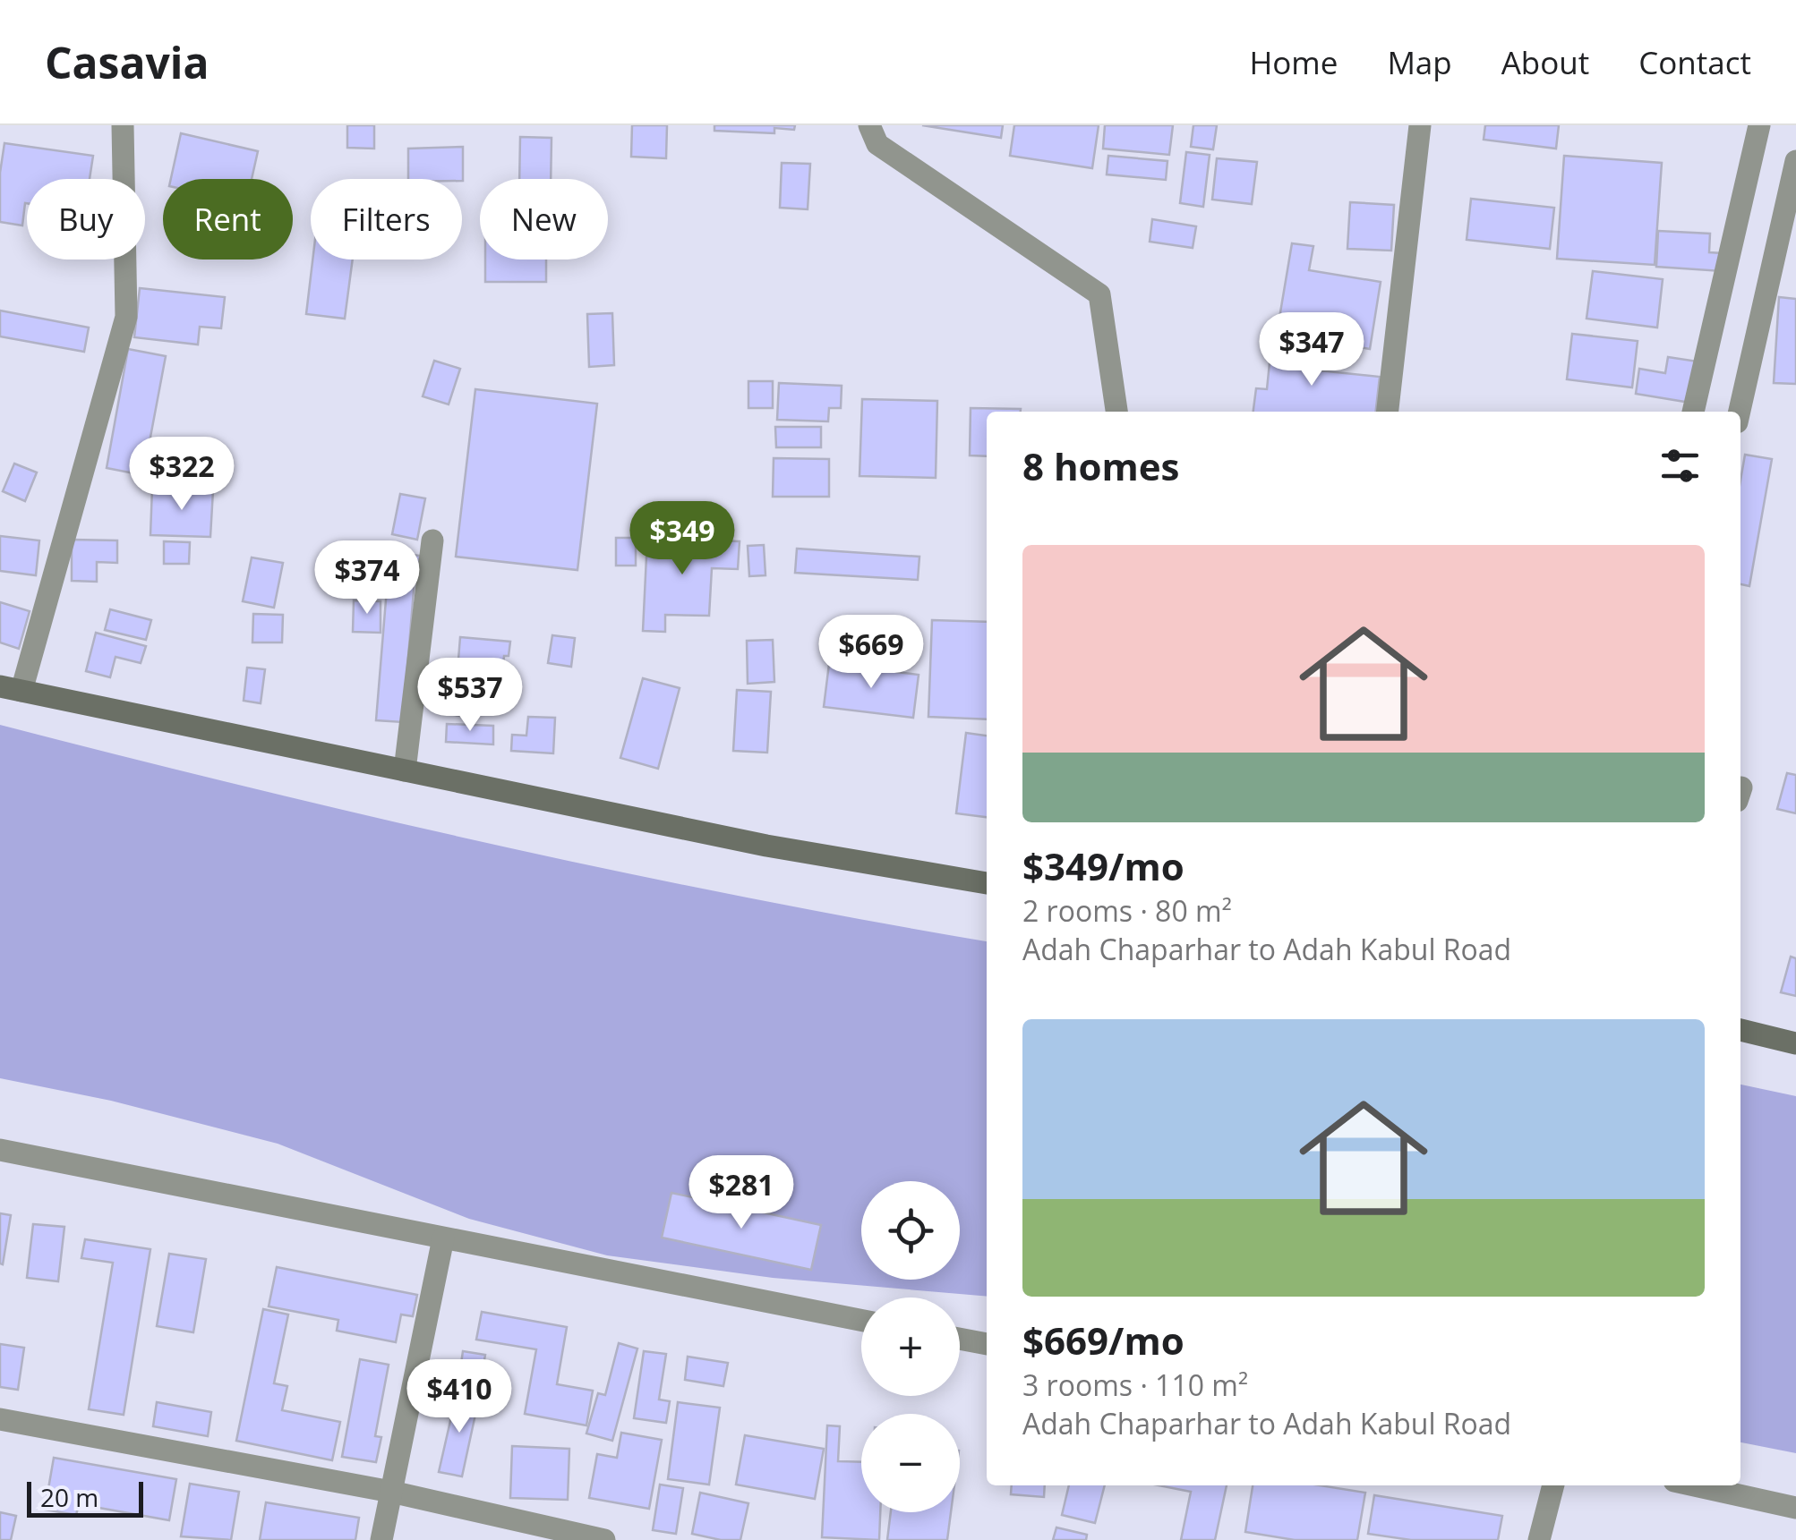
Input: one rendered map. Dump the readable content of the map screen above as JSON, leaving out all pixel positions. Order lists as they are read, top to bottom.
{
  "scale_bar": "20 m",
  "page": {
    "header": "Casavia",
    "nav": [
      "Home",
      "Map",
      "About",
      "Contact"
    ],
    "chip": [
      "Buy",
      "Rent",
      "Filters",
      "New"
    ],
    "price": [
      "$347",
      "$322",
      "$349",
      "$374",
      "$669",
      "$537",
      "$281",
      "$410"
    ],
    "heading": "8 homes",
    "list": [
      {
        "name": "$349/mo",
        "note": "2 rooms · 80 m² · Adah Chaparhar to Adah Kabul Road"
      },
      {
        "name": "$669/mo",
        "note": "3 rooms · 110 m² · Adah Chaparhar to Adah Kabul Road"
      }
    ],
    "map_buttons": ["+", "−"],
    "scale": "20 m"
  }
}
